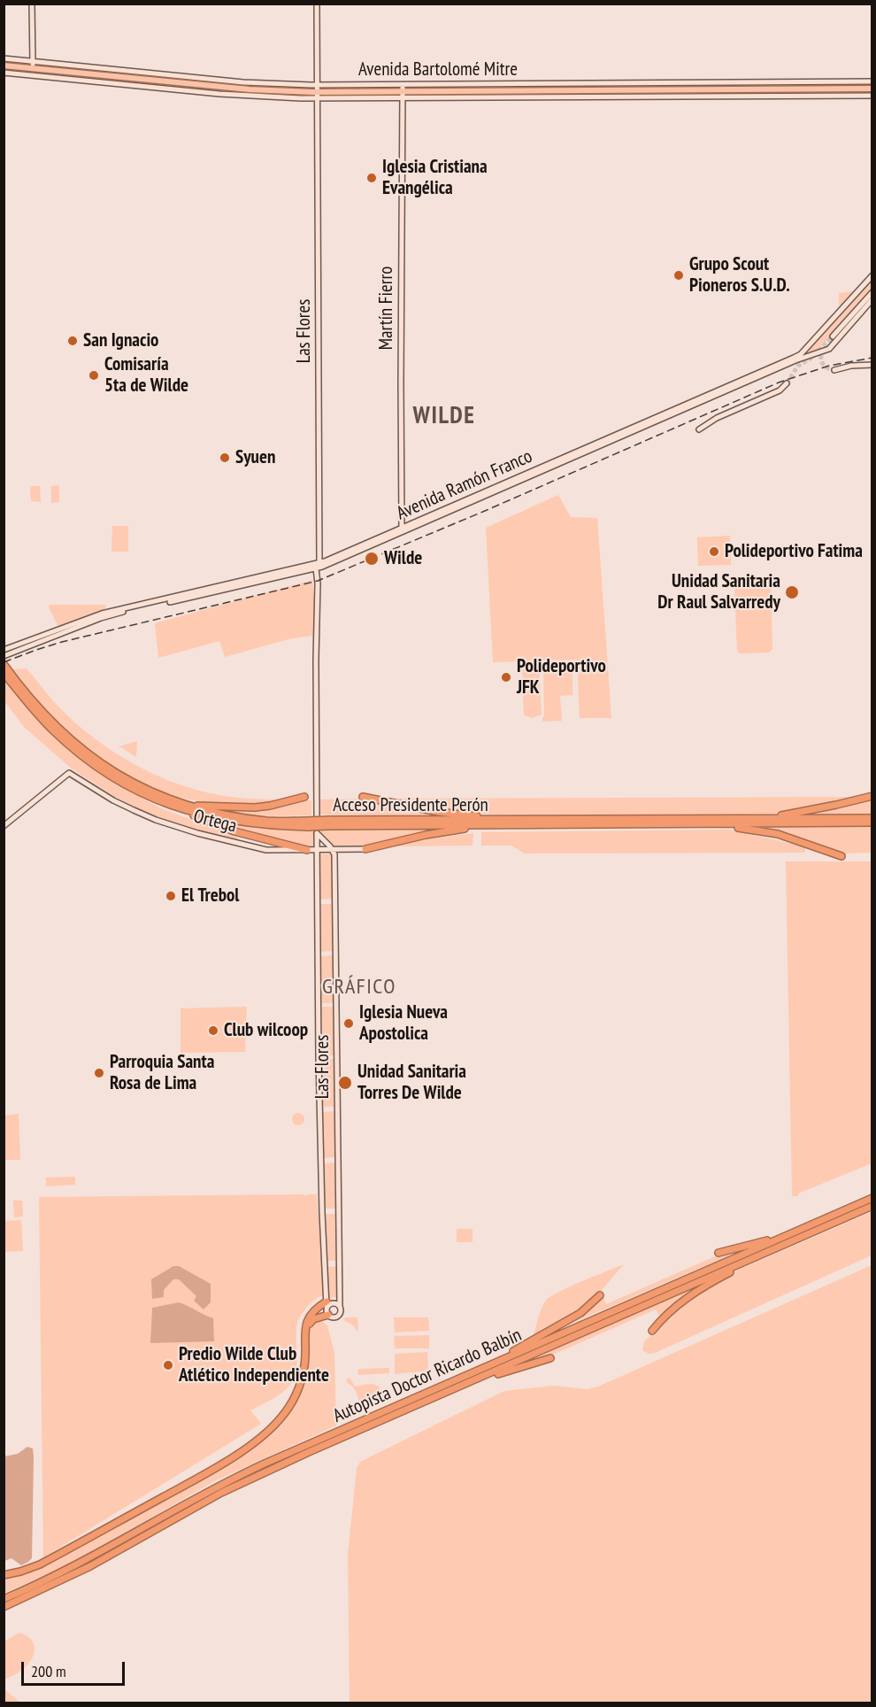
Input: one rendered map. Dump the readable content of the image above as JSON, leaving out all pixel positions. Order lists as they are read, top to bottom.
{
  "streets": {
    "highway": ["Acceso Presidente Perón", "Autopista Doctor Ricardo Balbín"],
    "main road": ["Avenida Bartolomé Mitre"],
    "street": [
      "Martín Fierro",
      "Las Flores",
      "Avenida Ramón Franco",
      "Ortega"
    ]
  },
  "crossings": [
    ["Avenida Bartolomé Mitre", "Martín Fierro"],
    ["Avenida Bartolomé Mitre", "Las Flores"],
    ["Martín Fierro", "Avenida Ramón Franco"],
    ["Las Flores", "Avenida Ramón Franco"],
    ["Las Flores", "Ortega"]
  ],
  "districts": ["WILDE", "GRÁFICO"],
  "places": [
    "Iglesia Cristiana Evangélica",
    "Grupo Scout Pioneros S.U.D.",
    "San Ignacio",
    "Comisaría 5ta de Wilde",
    "Syuen",
    "Polideportivo Fatima",
    "Wilde",
    "Unidad Sanitaria Dr Raul Salvarredy",
    "Polideportivo JFK",
    "El Trebol",
    "Iglesia Nueva Apostolica",
    "Club wilcoop",
    "Parroquia Santa Rosa de Lima",
    "Unidad Sanitaria Torres De Wilde",
    "Predio Wilde Club Atlético Independiente"
  ],
  "scale_bar": "200 m"
}
